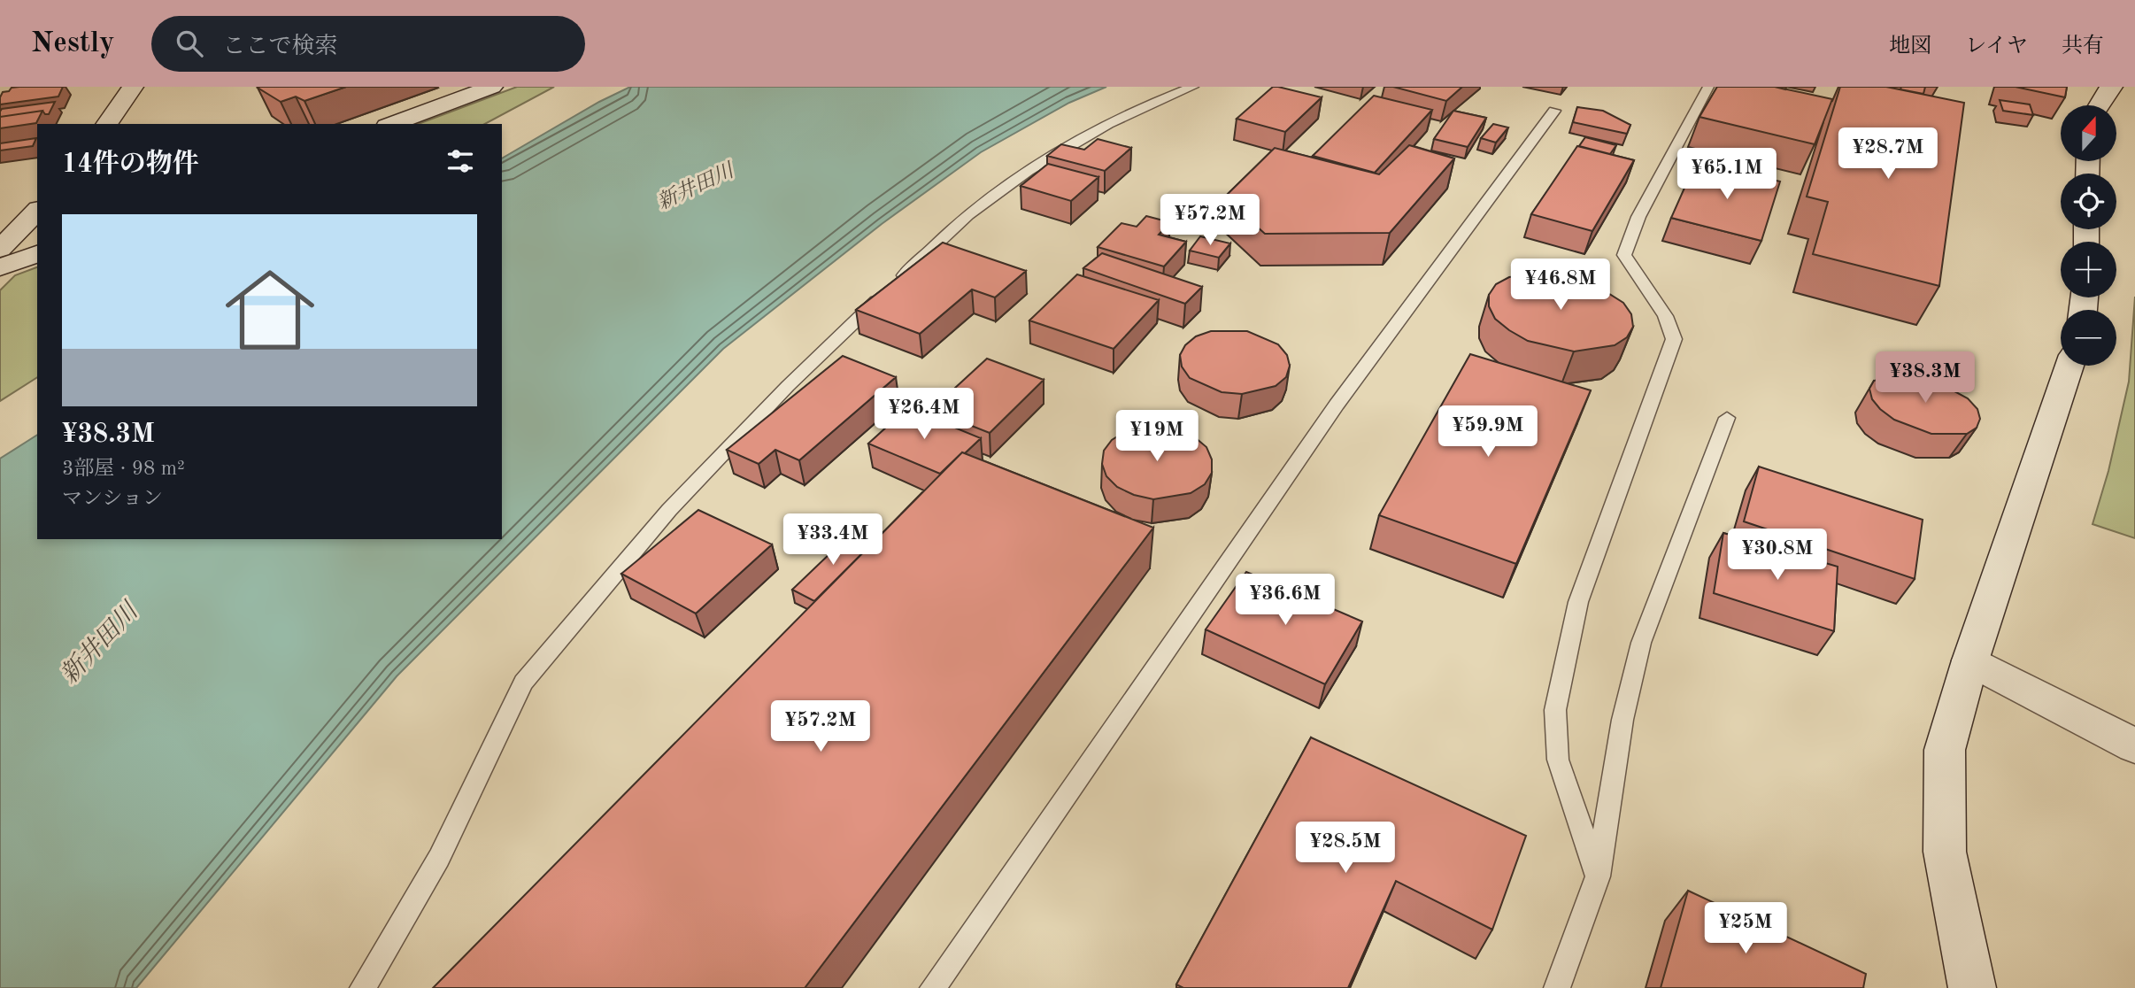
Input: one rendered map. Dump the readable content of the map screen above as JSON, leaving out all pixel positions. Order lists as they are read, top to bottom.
{
  "water": ["新井田川"],
  "north": "top",
  "page": {
    "header": "Nestly",
    "search": "ここで検索",
    "nav": ["地図", "レイヤ", "共有"],
    "map_buttons": ["+", "−"],
    "heading": "14件の物件",
    "price": [
      "¥28.7M",
      "¥65.1M",
      "¥57.2M",
      "¥46.8M",
      "¥38.3M",
      "¥26.4M",
      "¥59.9M",
      "¥19M",
      "¥33.4M",
      "¥30.8M",
      "¥36.6M",
      "¥57.2M",
      "¥28.5M",
      "¥25M"
    ],
    "list": [
      {
        "name": "¥38.3M",
        "note": "3部屋 · 98 m² · マンション"
      }
    ]
  }
}
